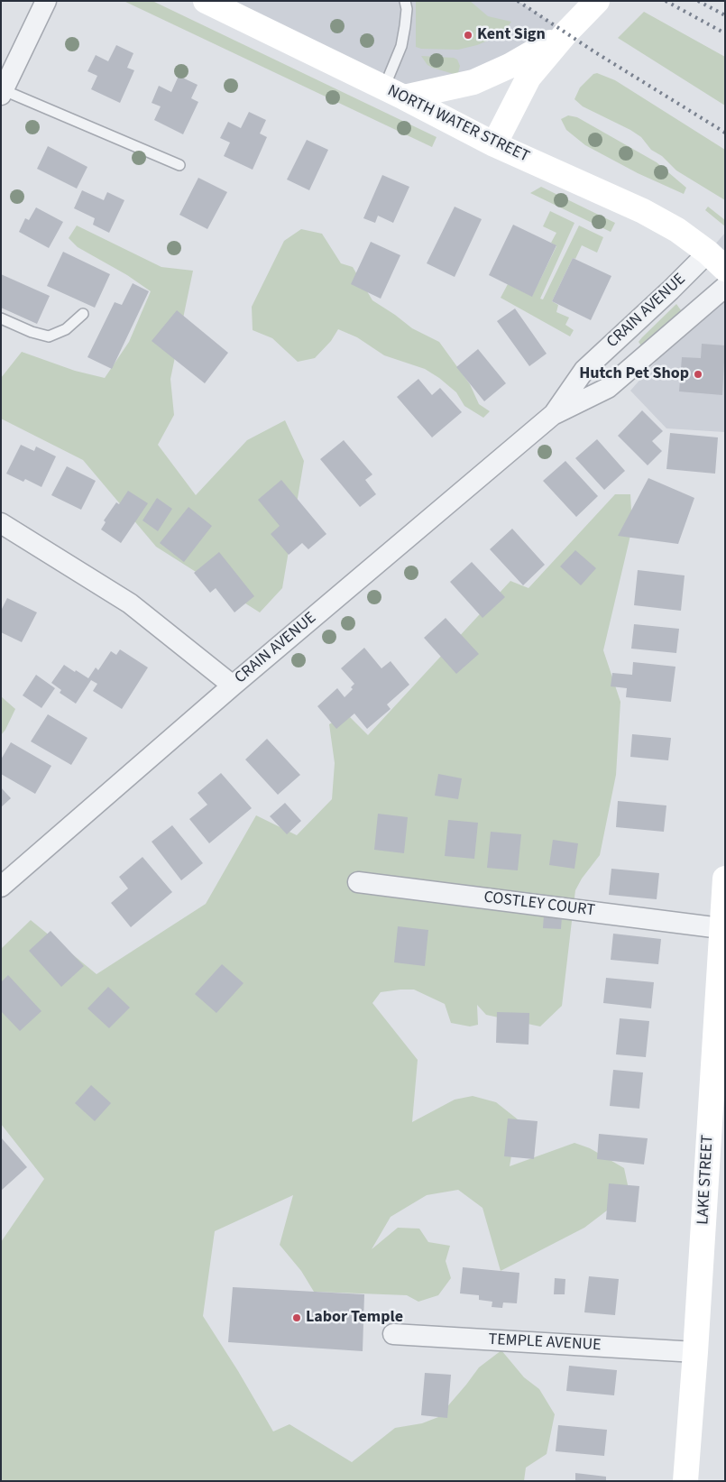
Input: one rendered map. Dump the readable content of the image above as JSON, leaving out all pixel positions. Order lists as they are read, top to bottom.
{
  "streets": {
    "street": [
      "NORTH WATER STREET",
      "CRAIN AVENUE",
      "COSTLEY COURT",
      "LAKE STREET",
      "TEMPLE AVENUE"
    ]
  },
  "crossings": [
    ["NORTH WATER STREET", "CRAIN AVENUE"],
    ["COSTLEY COURT", "LAKE STREET"],
    ["LAKE STREET", "TEMPLE AVENUE"]
  ],
  "places": ["Kent Sign", "Hutch Pet Shop", "Labor Temple"]
}
